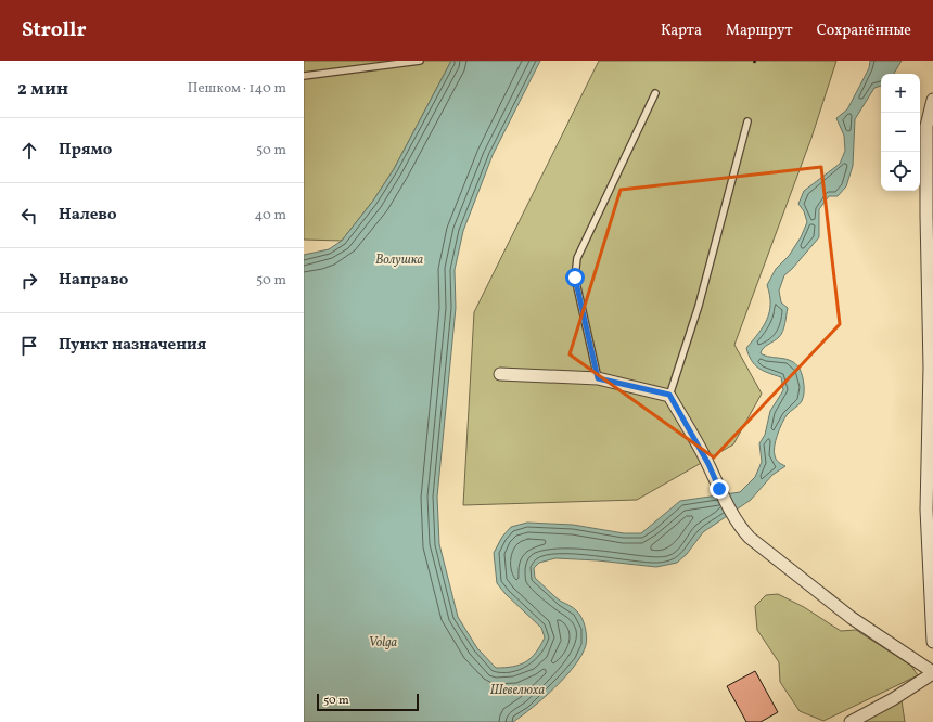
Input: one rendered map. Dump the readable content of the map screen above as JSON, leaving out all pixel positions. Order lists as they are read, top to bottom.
{
  "water": ["Волушка", "Volga", "Шевелюха"],
  "scale_bar": "50 m",
  "page": {
    "header": "Strollr",
    "nav": ["Карта", "Маршрут", "Сохранённые"],
    "heading": ["2 мин", "Пешком · 140 m"],
    "map_buttons": ["+", "−"],
    "list": [
      ["Прямо", "50 m"],
      ["Налево", "40 m"],
      ["Направо", "50 m"],
      "Пункт назначения"
    ],
    "scale": "50 m"
  }
}
